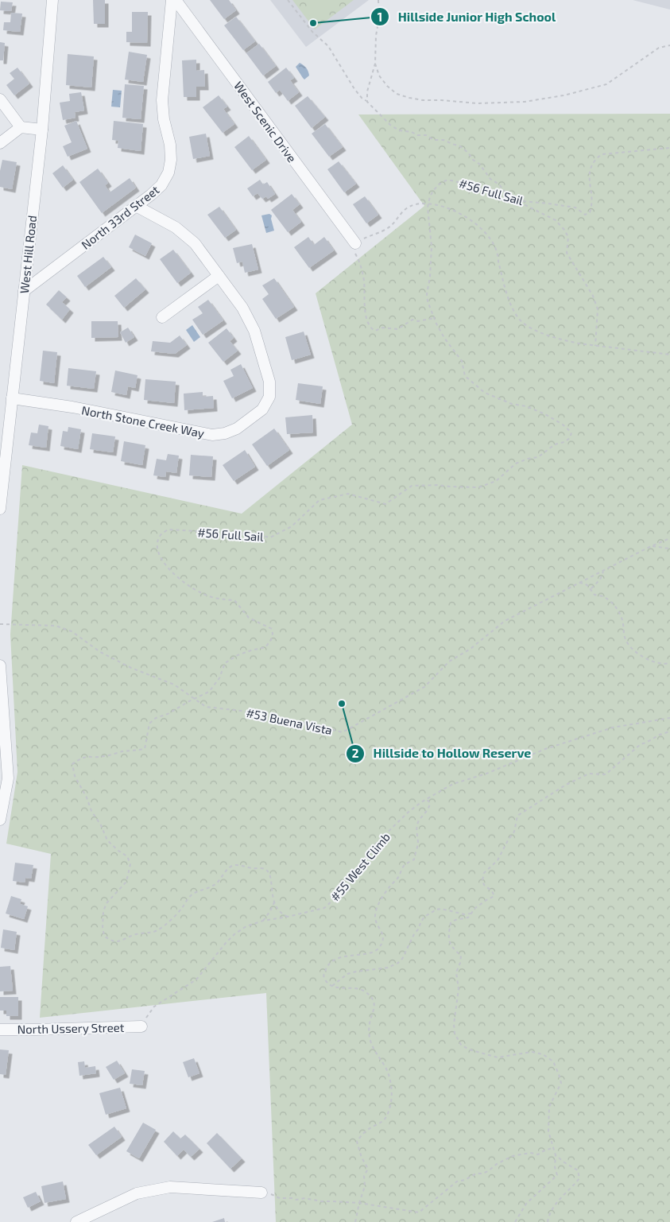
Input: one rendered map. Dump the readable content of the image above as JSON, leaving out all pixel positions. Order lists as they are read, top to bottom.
{
  "streets": {
    "street": [
      "West Scenic Drive",
      "North 33rd Street",
      "West Hill Road",
      "North Stone Creek Way",
      "North Ussery Street"
    ],
    "path": ["#56 Full Sail", "#53 Buena Vista", "#55 West Climb"]
  },
  "crossings": [
    ["#56 Full Sail", "#53 Buena Vista"],
    ["North 33rd Street", "West Hill Road"],
    ["North 33rd Street", "North Stone Creek Way"],
    ["West Hill Road", "North Stone Creek Way"],
    ["#55 West Climb", "North Ussery Street"]
  ],
  "places": ["Hillside Junior High School", "Hillside to Hollow Reserve"]
}
